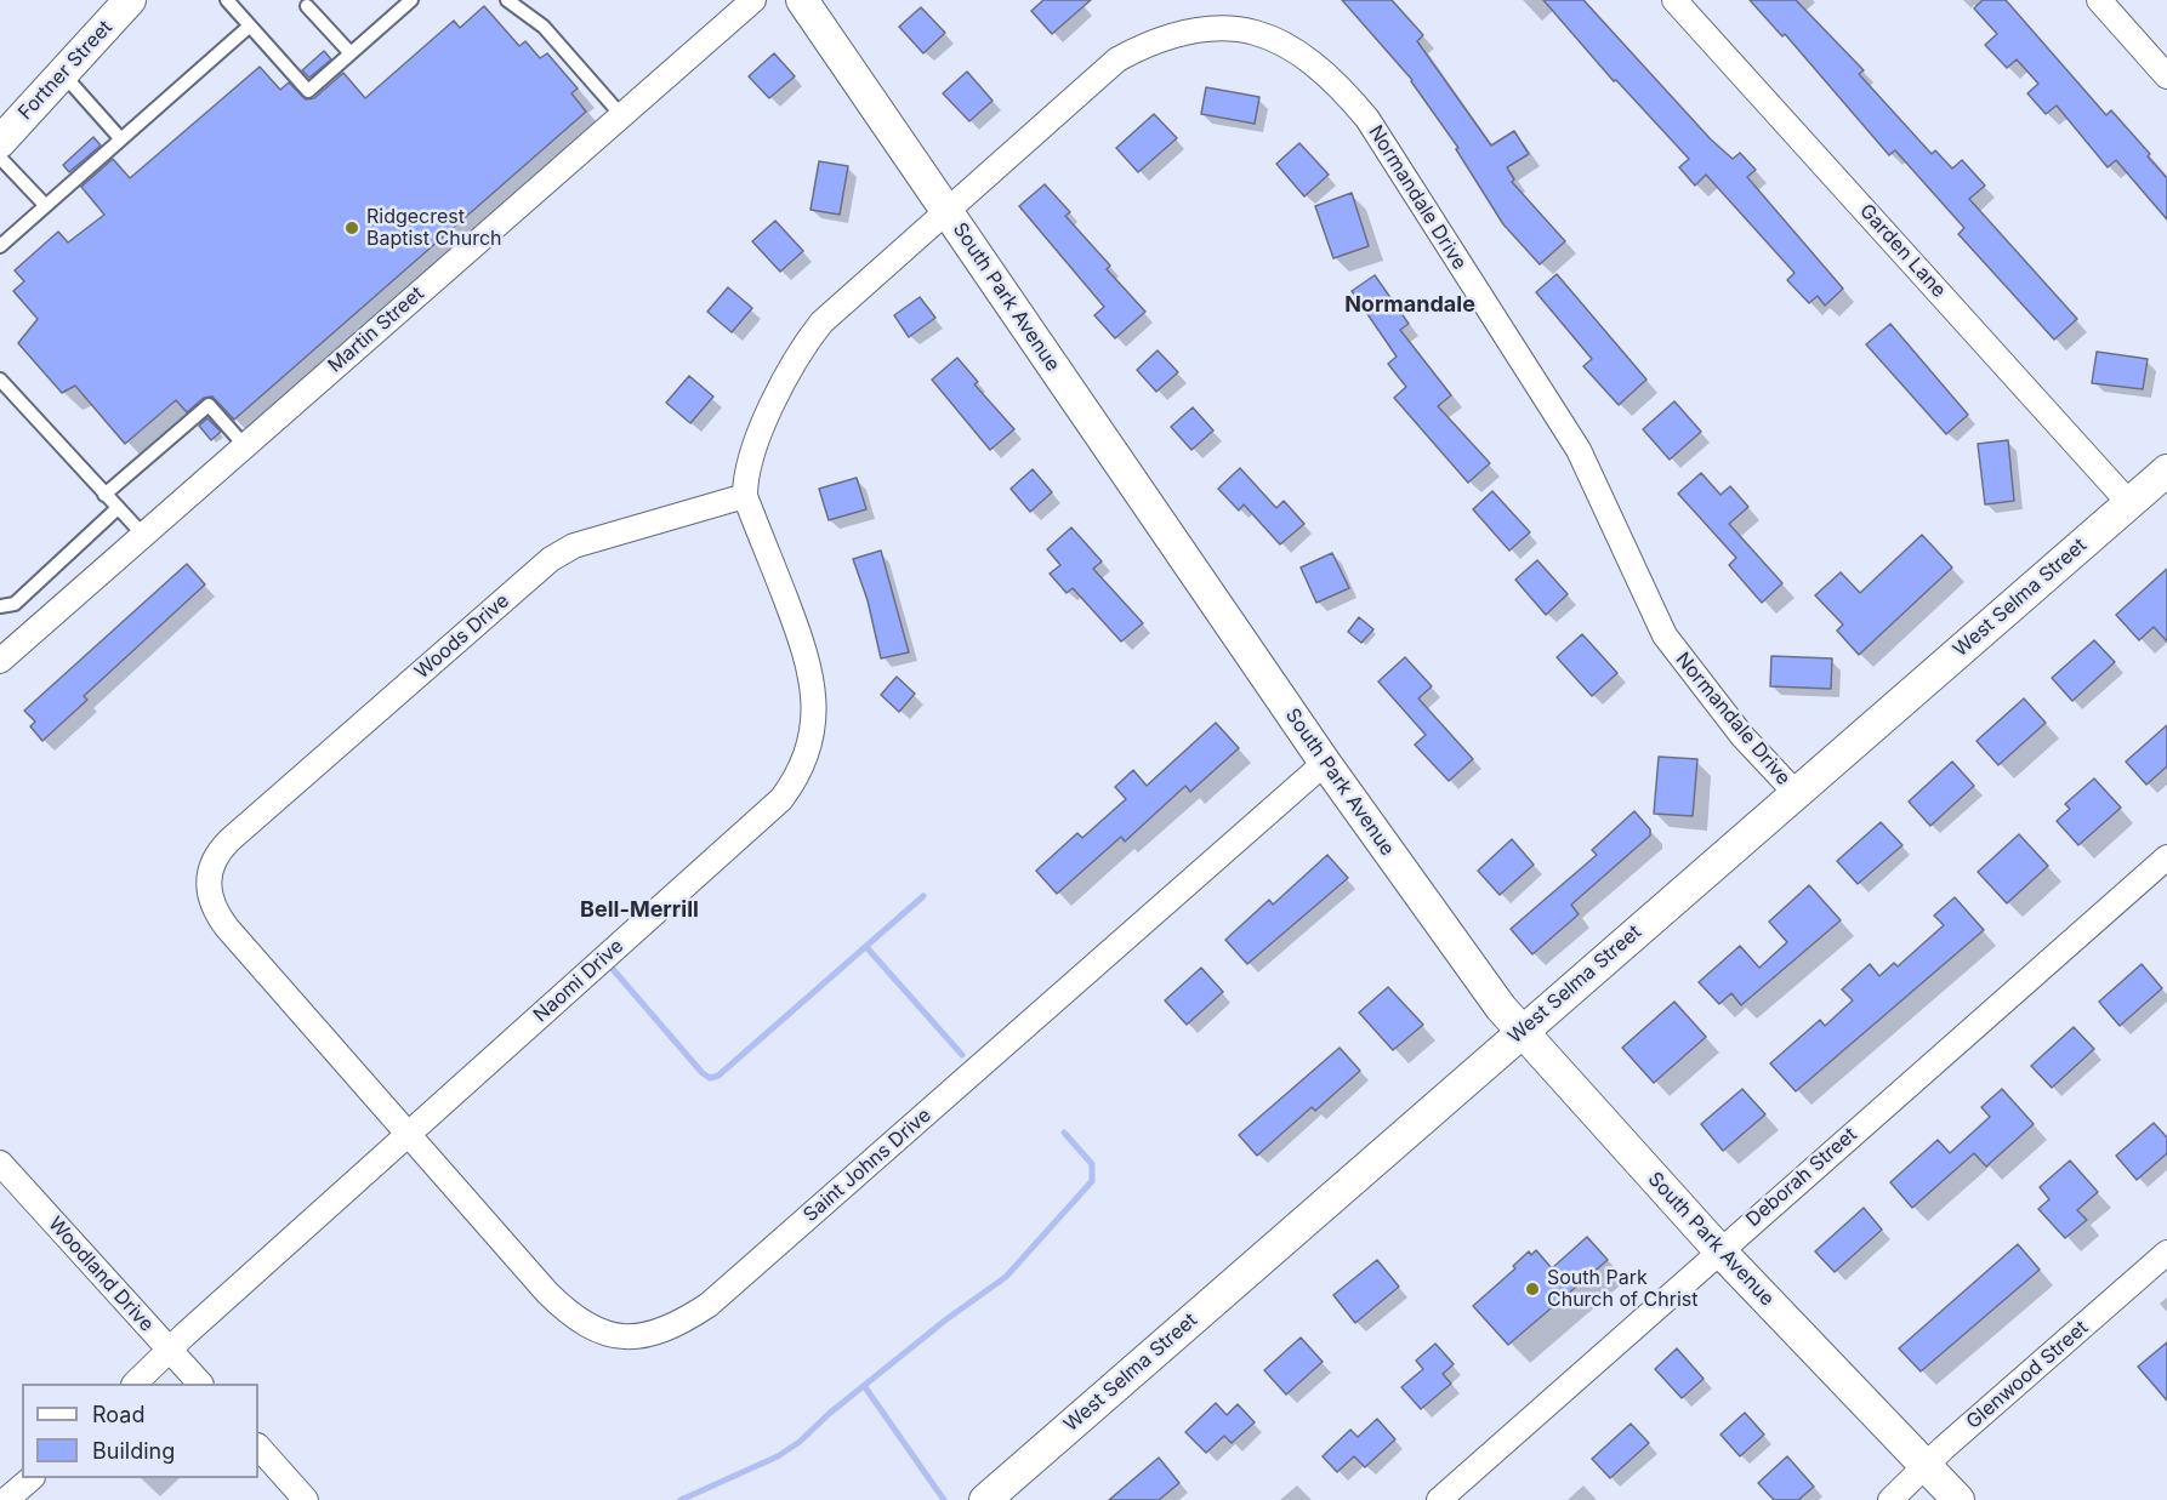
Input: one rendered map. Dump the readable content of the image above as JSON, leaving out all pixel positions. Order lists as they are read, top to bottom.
{
  "streets": {
    "street": [
      "Fortner Street",
      "Normandale Drive",
      "Garden Lane",
      "South Park Avenue",
      "Martin Street",
      "West Selma Street",
      "Woods Drive",
      "Naomi Drive",
      "Saint Johns Drive",
      "Deborah Street",
      "Woodland Drive",
      "Glenwood Street"
    ]
  },
  "crossings": [
    ["Normandale Drive", "South Park Avenue"],
    ["Normandale Drive", "West Selma Street"],
    ["Garden Lane", "West Selma Street"],
    ["South Park Avenue", "West Selma Street"],
    ["South Park Avenue", "Saint Johns Drive"],
    ["South Park Avenue", "Deborah Street"],
    ["South Park Avenue", "Glenwood Street"],
    ["Woods Drive", "Naomi Drive"],
    ["Woods Drive", "Saint Johns Drive"],
    ["Naomi Drive", "Saint Johns Drive"],
    ["Naomi Drive", "Woodland Drive"]
  ],
  "districts": ["Normandale", "Bell-Merrill"],
  "places": ["Ridgecrest Baptist Church", "South Park Church of Christ"],
  "legend": ["Road", "Building"]
}
